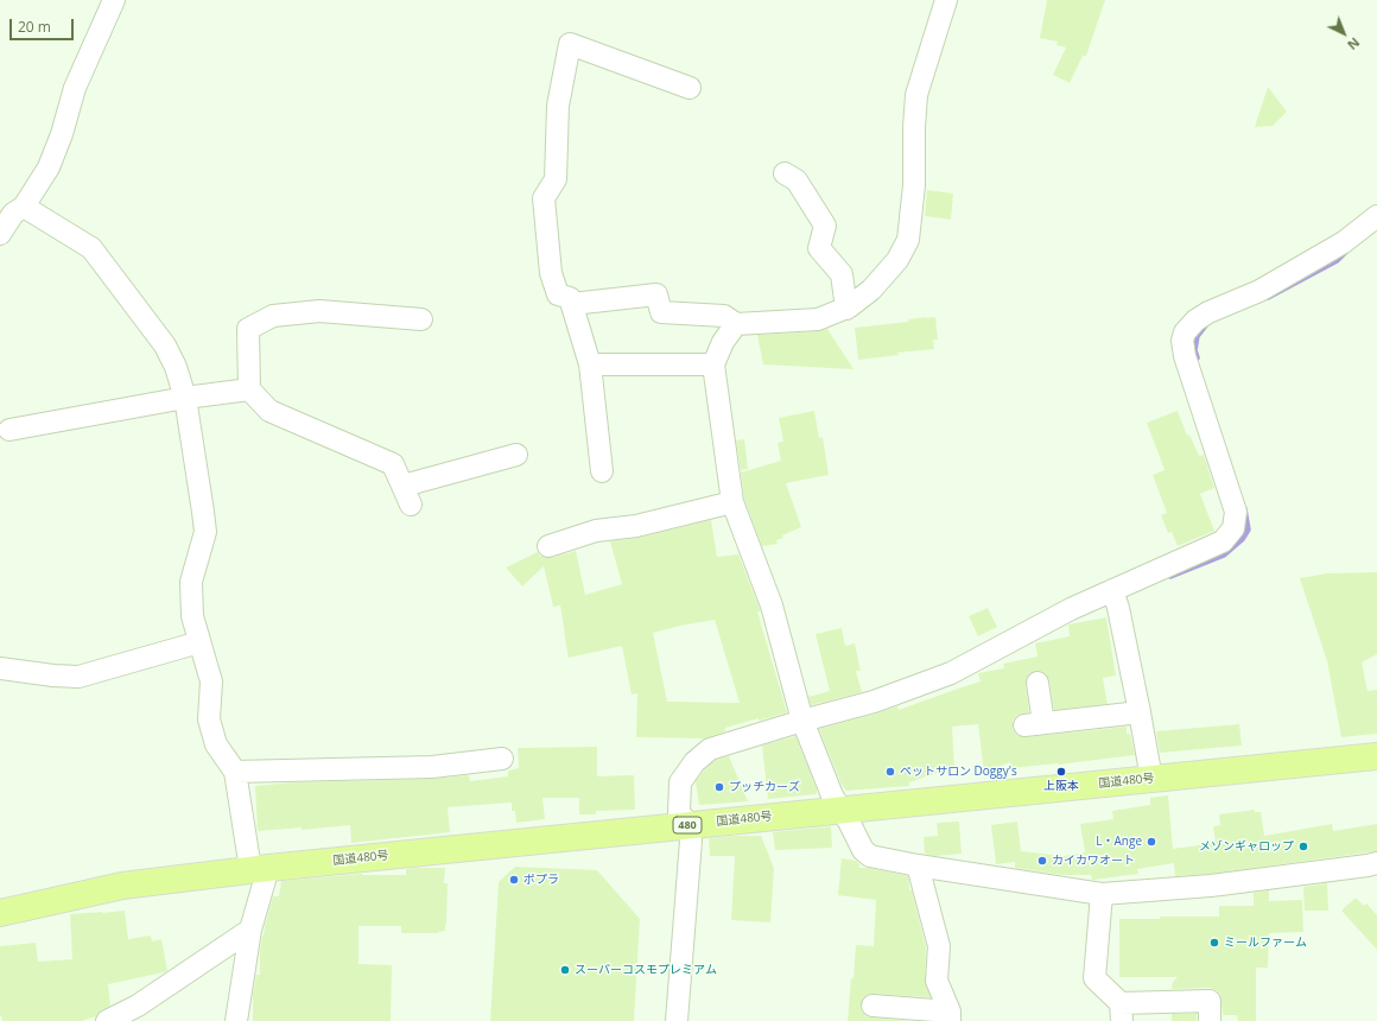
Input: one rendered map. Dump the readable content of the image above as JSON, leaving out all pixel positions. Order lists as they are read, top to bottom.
{
  "streets": {
    "highway": ["国道480号", "480"]
  },
  "places": [
    "ペットサロン Doggy's",
    "上阪本",
    "プッチカーズ",
    "L・Ange",
    "メゾンギャロップ",
    "カイカワオート",
    "ポプラ",
    "ミールファーム",
    "スーパーコスモプレミアム"
  ],
  "scale_bar": "20 m",
  "north": "bottom right"
}
